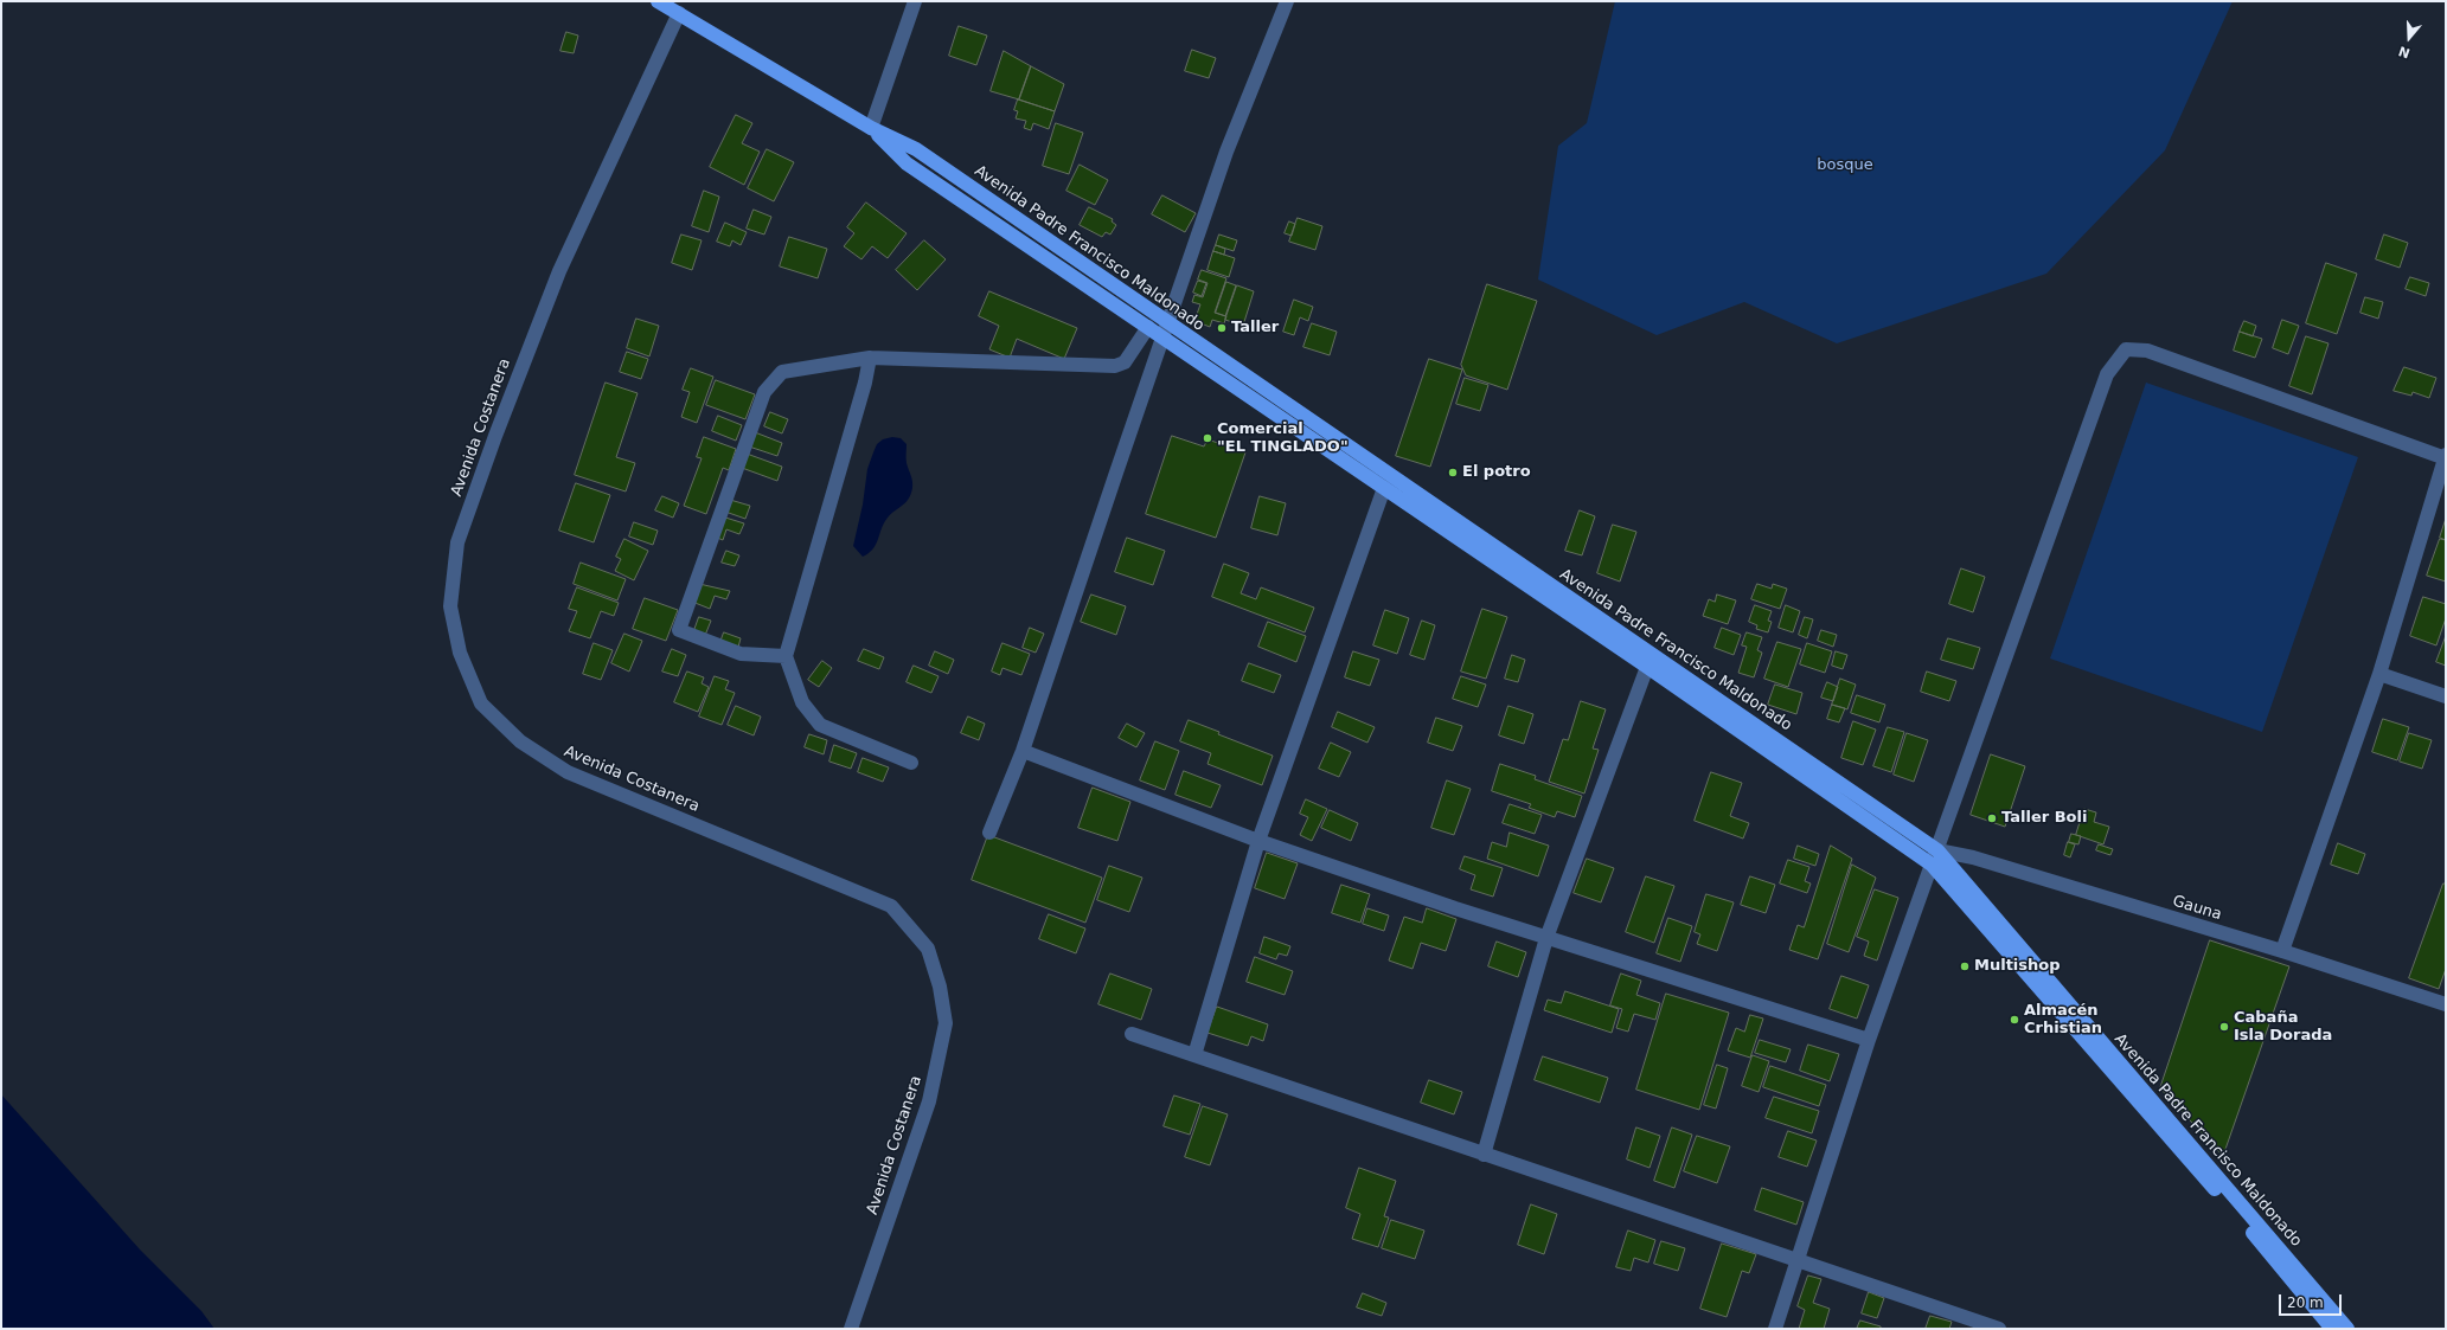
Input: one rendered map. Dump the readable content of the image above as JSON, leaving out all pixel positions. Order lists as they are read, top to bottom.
{
  "streets": {
    "main road": ["Avenida Padre Francisco Maldonado"],
    "street": ["Avenida Costanera", "Gauna"]
  },
  "crossings": [
    ["Avenida Padre Francisco Maldonado", "Avenida Costanera"],
    ["Avenida Padre Francisco Maldonado", "Gauna"]
  ],
  "parks": ["bosque"],
  "places": [
    "Taller",
    "Comercial \"EL TINGLADO\"",
    "El potro",
    "Taller Boli",
    "Multishop",
    "Almacén Crhistian",
    "Cabaña Isla Dorada"
  ],
  "scale_bar": "20 m",
  "north": "bottom"
}
